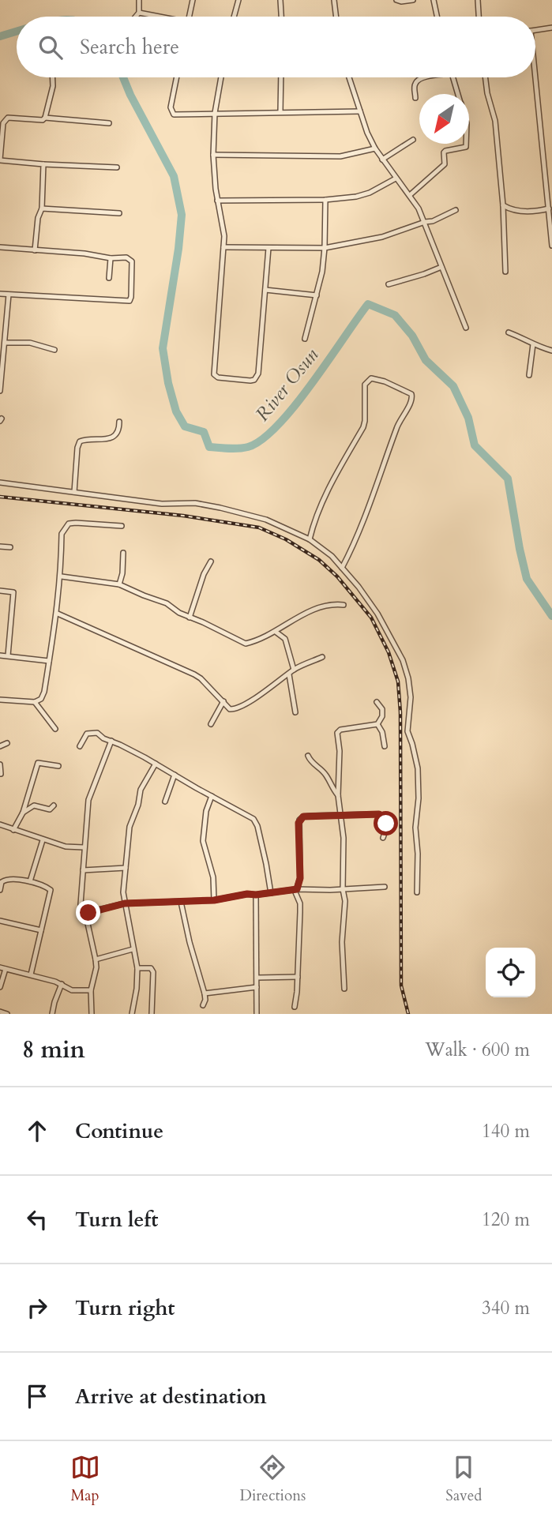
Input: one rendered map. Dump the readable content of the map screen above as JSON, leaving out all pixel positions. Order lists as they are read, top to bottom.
{
  "water": ["River Osun"],
  "north": "bottom left",
  "page": {
    "search": "Search here",
    "heading": ["8 min", "Walk · 600 m"],
    "list": [
      ["Continue", "140 m"],
      ["Turn left", "120 m"],
      ["Turn right", "340 m"],
      "Arrive at destination"
    ],
    "nav": ["Map", "Directions", "Saved"]
  }
}
